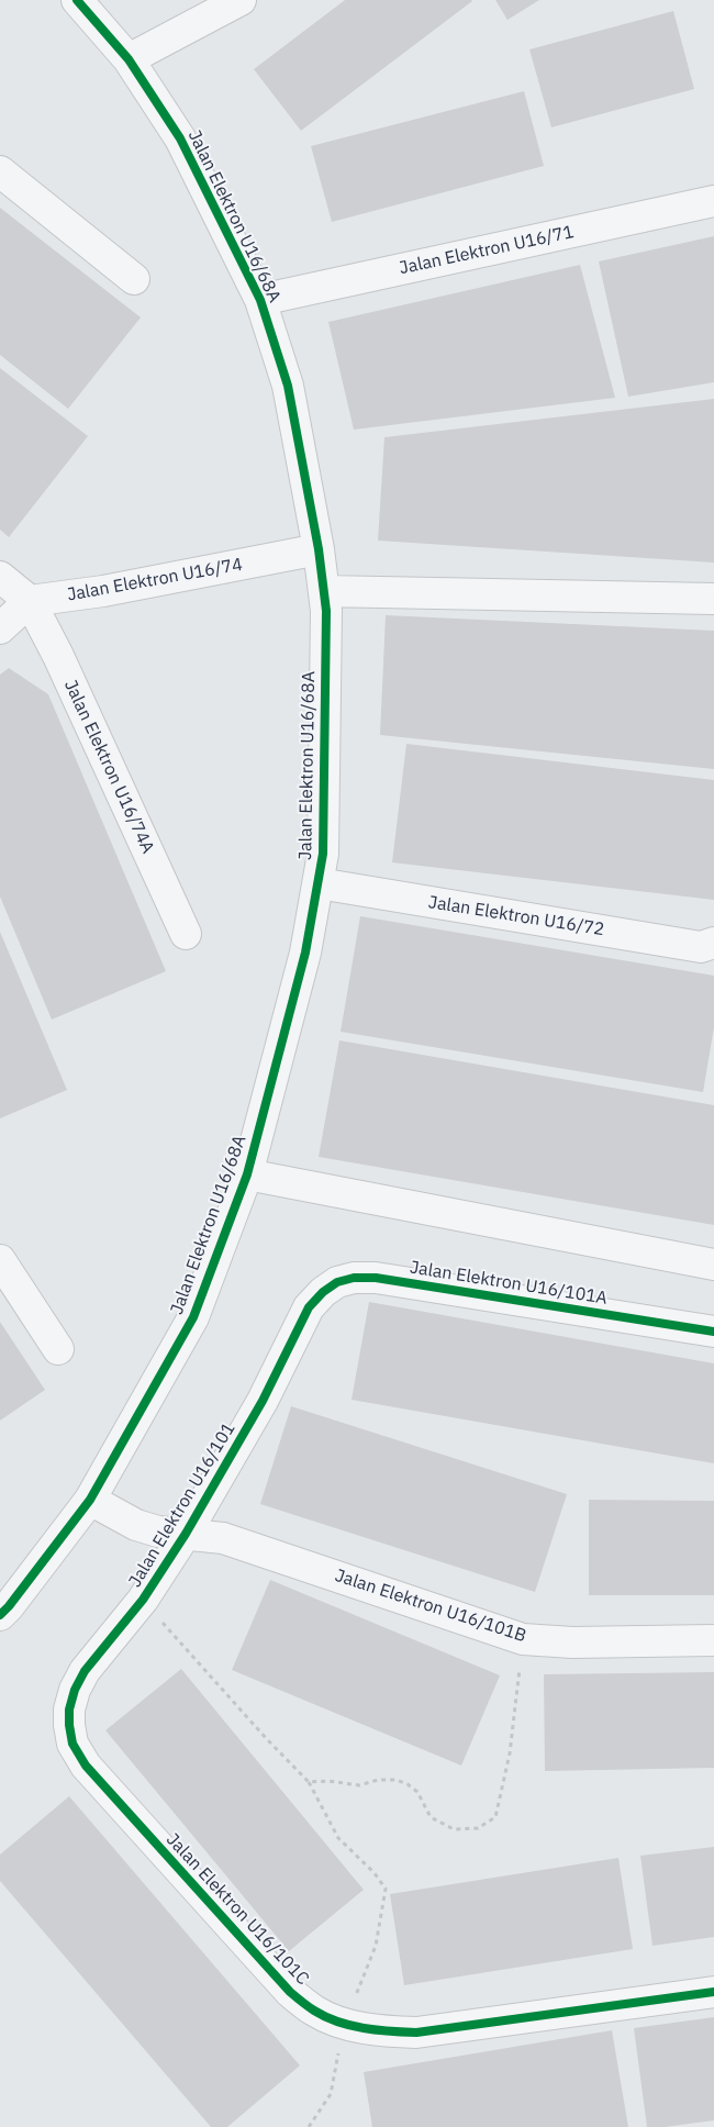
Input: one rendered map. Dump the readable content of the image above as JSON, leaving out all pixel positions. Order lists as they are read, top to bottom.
{
  "streets": {
    "street": [
      "Jalan Elektron U16/68A",
      "Jalan Elektron U16/71",
      "Jalan Elektron U16/74",
      "Jalan Elektron U16/74A",
      "Jalan Elektron U16/72",
      "Jalan Elektron U16/101A",
      "Jalan Elektron U16/101",
      "Jalan Elektron U16/101B",
      "Jalan Elektron U16/101C"
    ]
  },
  "crossings": [
    ["Jalan Elektron U16/68A", "Jalan Elektron U16/71"],
    ["Jalan Elektron U16/68A", "Jalan Elektron U16/74"],
    ["Jalan Elektron U16/68A", "Jalan Elektron U16/72"],
    ["Jalan Elektron U16/68A", "Jalan Elektron U16/101"],
    ["Jalan Elektron U16/74", "Jalan Elektron U16/74A"],
    ["Jalan Elektron U16/101A", "Jalan Elektron U16/101"],
    ["Jalan Elektron U16/101", "Jalan Elektron U16/101B"],
    ["Jalan Elektron U16/101", "Jalan Elektron U16/101C"]
  ]
}
